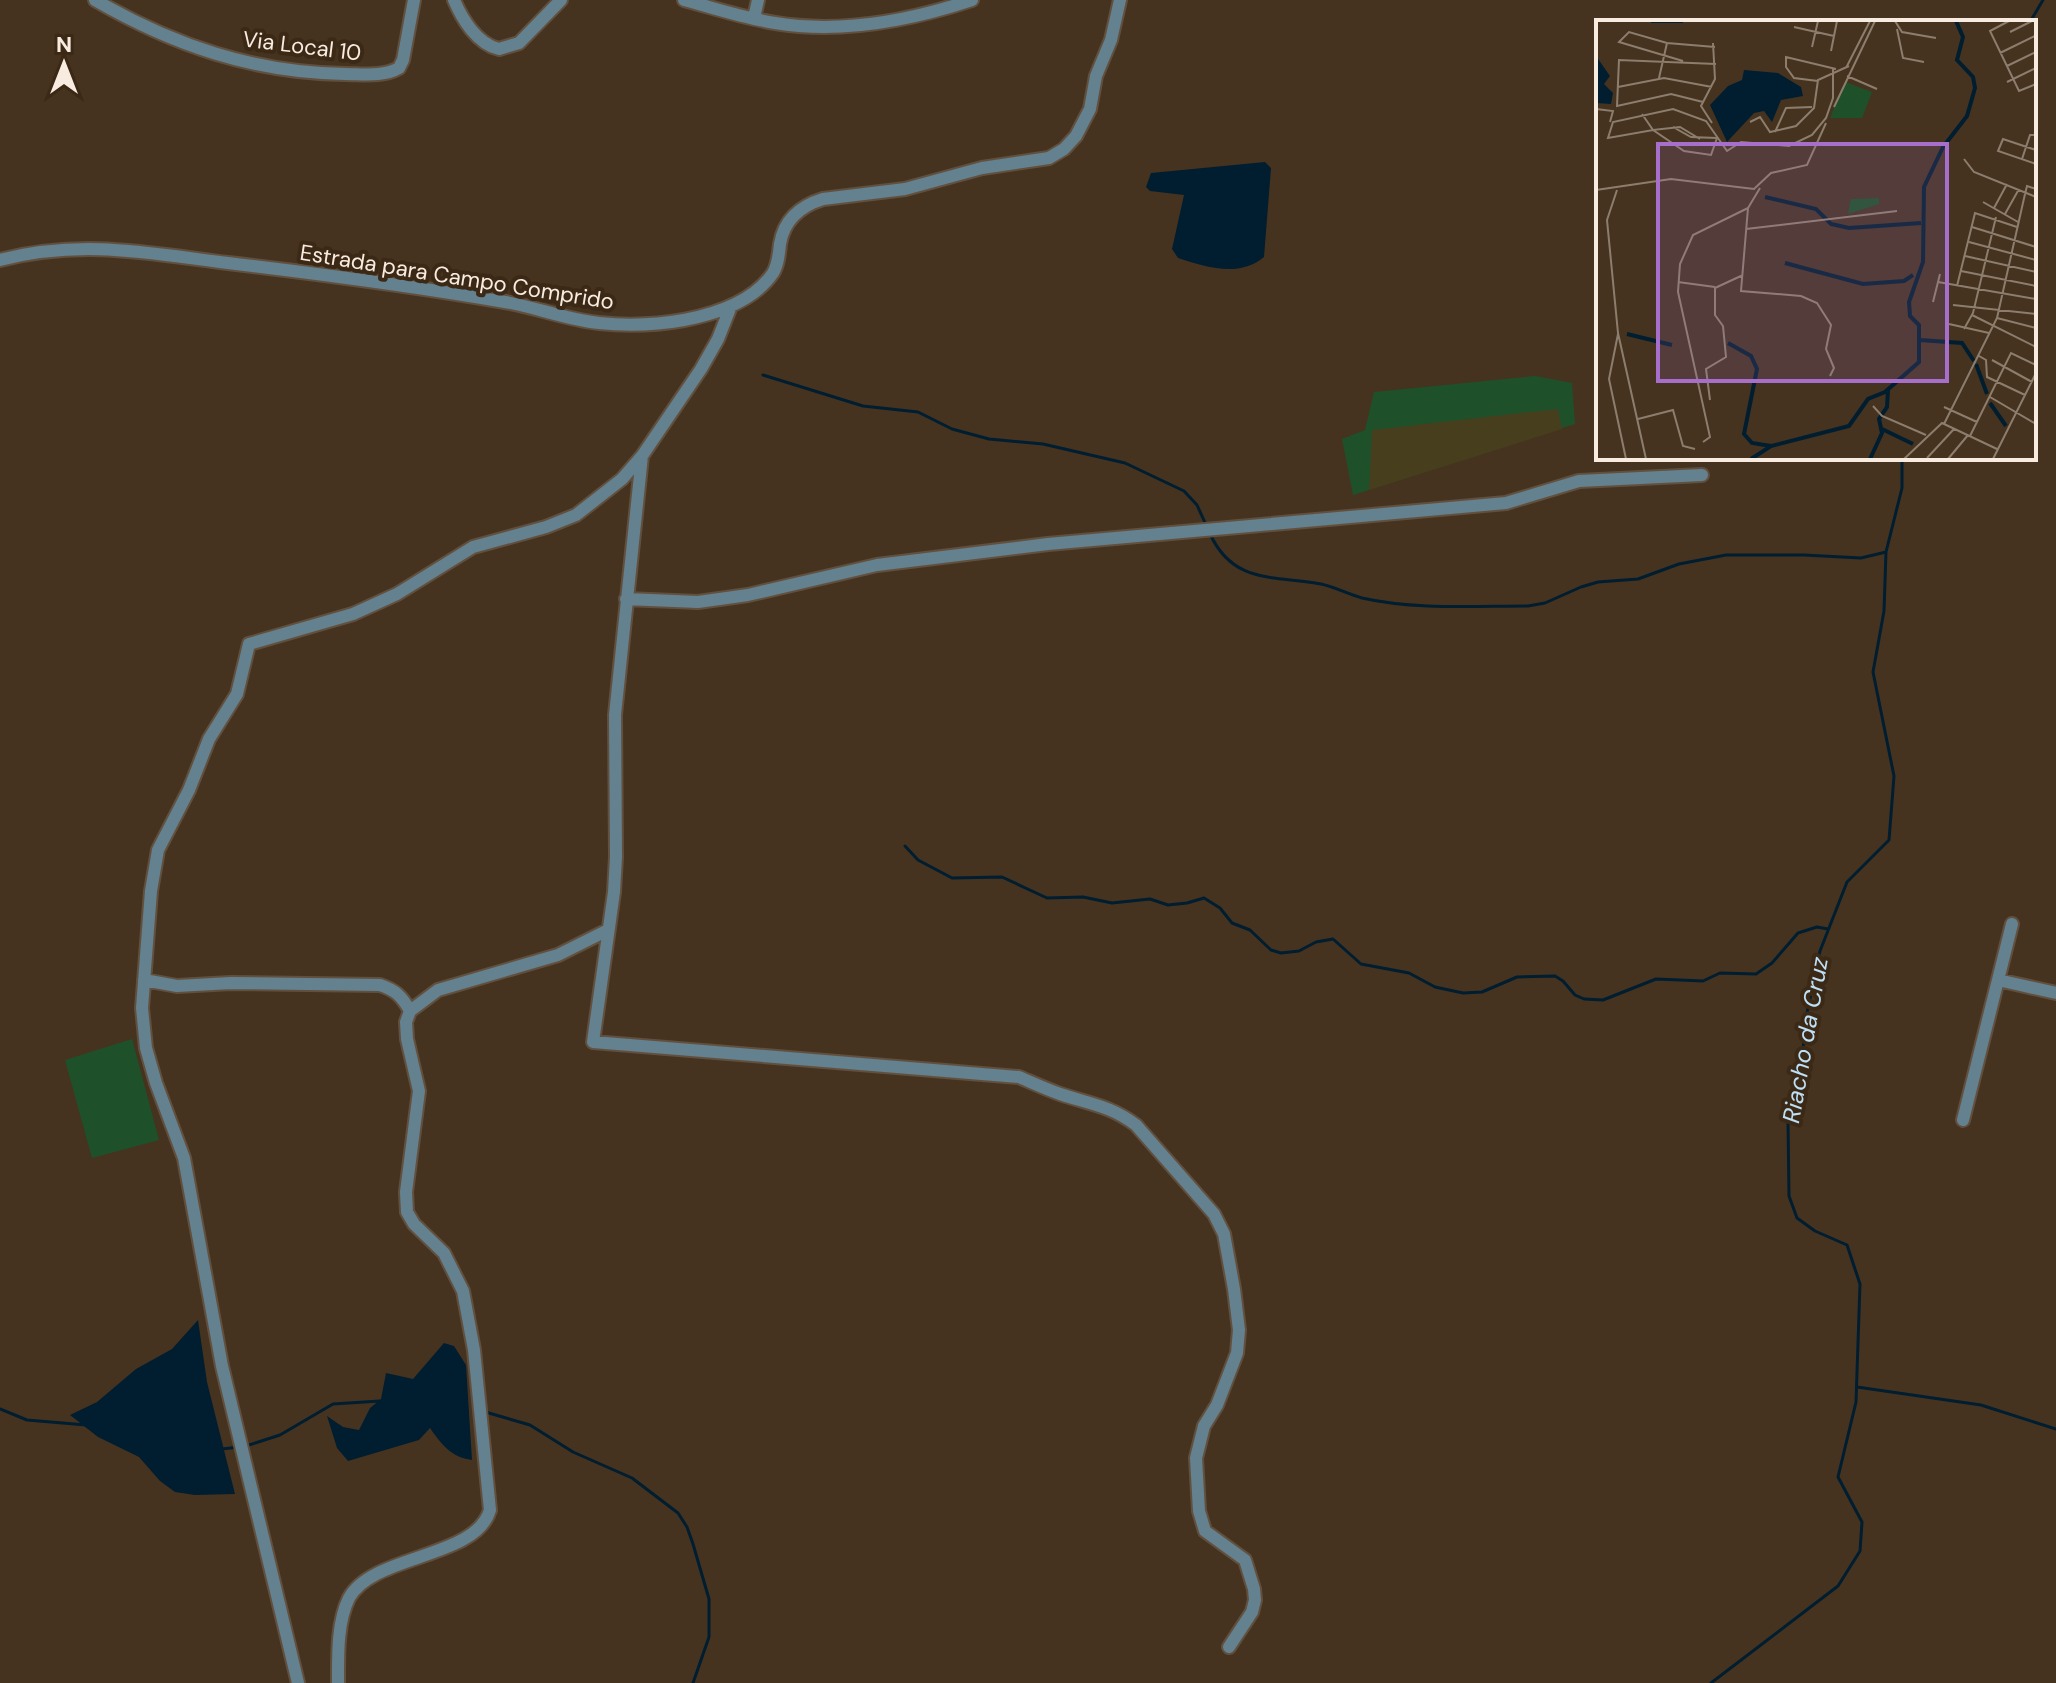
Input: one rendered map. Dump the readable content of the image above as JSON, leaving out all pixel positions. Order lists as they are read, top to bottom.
{
  "streets": {
    "street": ["Via Local 10", "Estrada para Campo Comprido"]
  },
  "water": ["Riacho da Cruz"],
  "north": "top"
}
